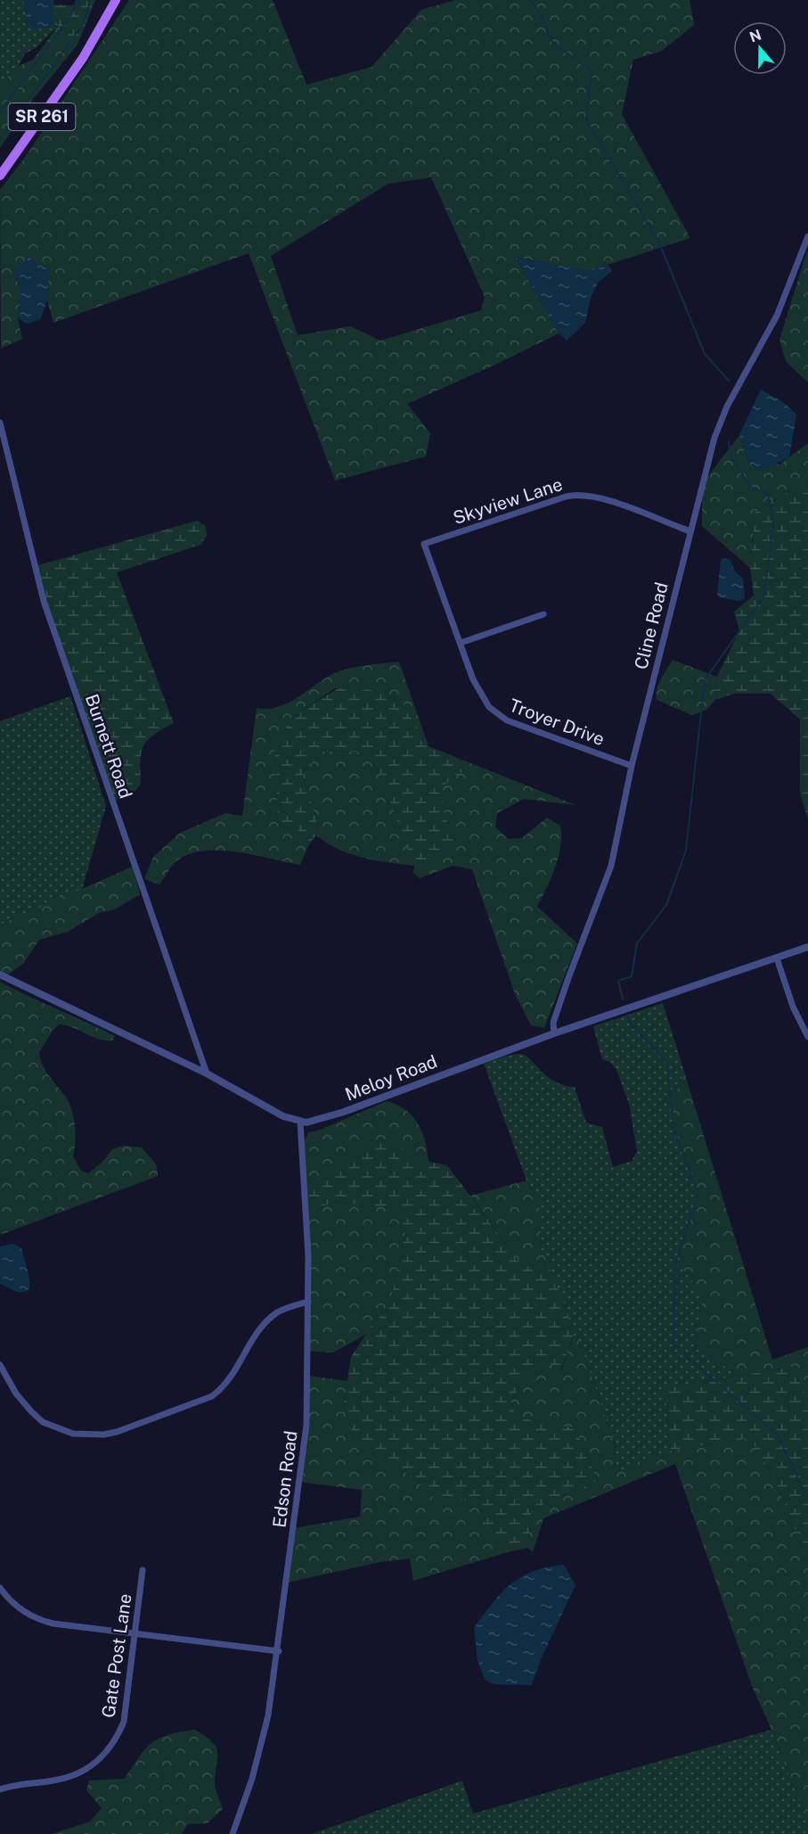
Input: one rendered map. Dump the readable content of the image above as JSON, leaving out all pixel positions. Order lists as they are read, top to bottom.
{
  "streets": {
    "main road": ["SR 261"],
    "street": [
      "Skyview Lane",
      "Cline Road",
      "Troyer Drive",
      "Burnett Road",
      "Meloy Road",
      "Edson Road",
      "Gate Post Lane"
    ]
  },
  "crossings": [
    ["Skyview Lane", "Cline Road"],
    ["Skyview Lane", "Troyer Drive"],
    ["Cline Road", "Troyer Drive"],
    ["Cline Road", "Meloy Road"],
    ["Meloy Road", "Edson Road"]
  ],
  "north": "top"
}
